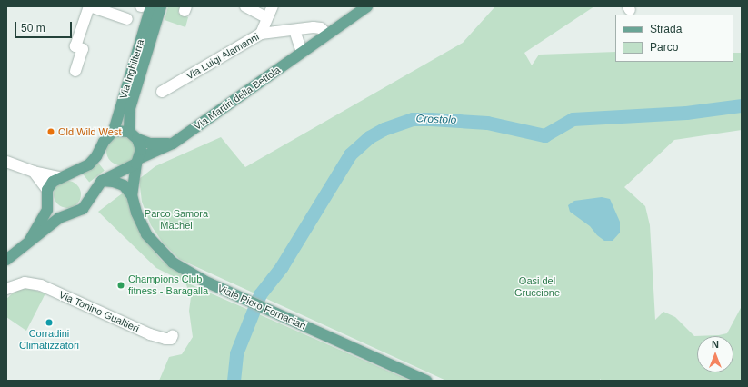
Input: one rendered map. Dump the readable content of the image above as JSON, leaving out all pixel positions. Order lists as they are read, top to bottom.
{
  "streets": {
    "main road": ["Via Inghilterra", "Via Martiri della Bettola", "Viale Piero Fornaciari"],
    "street": ["Via Luigi Alamanni", "Via Tonino Gualtieri"]
  },
  "crossings": [
    ["Via Luigi Alamanni", "Via Martiri della Bettola"],
    ["Via Inghilterra", "Via Martiri della Bettola"],
    ["Via Martiri della Bettola", "Viale Piero Fornaciari"]
  ],
  "water": ["Crostolo"],
  "parks": ["Parco Samora Machel", "Oasi del Gruccione"],
  "places": ["Old Wild West", "Champions Club fitness - Baragalla", "Corradini Climatizzatori"],
  "legend": ["Strada", "Parco"],
  "scale_bar": "50 m",
  "north": "top"
}
